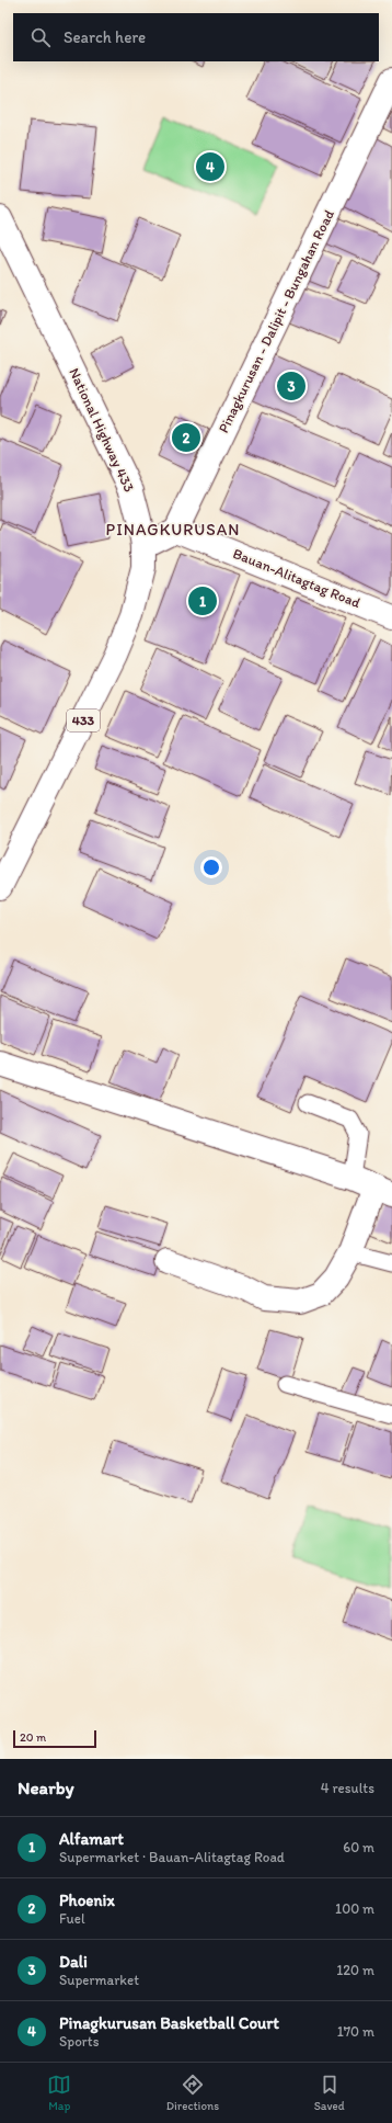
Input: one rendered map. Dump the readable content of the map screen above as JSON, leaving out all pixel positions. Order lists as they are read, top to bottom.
{
  "streets": {
    "main road": [
      "Pinagkurusan - Dalipit - Bungahan Road",
      "National Highway 433",
      "Bauan-Alitagtag Road",
      "433"
    ]
  },
  "crossings": [
    ["Pinagkurusan - Dalipit - Bungahan Road", "Bauan-Alitagtag Road"]
  ],
  "districts": ["PINAGKURUSAN"],
  "scale_bar": "20 m",
  "page": {
    "search": "Search here",
    "pins": [
      "4",
      "3",
      "2",
      "1"
    ],
    "scale": "20 m",
    "heading": ["Nearby", "4 results"],
    "list": [
      {
        "mark": "1",
        "name": "Alfamart",
        "note": "Supermarket · Bauan-Alitagtag Road",
        "value": "60 m"
      },
      {
        "mark": "2",
        "name": "Phoenix",
        "note": "Fuel",
        "value": "100 m"
      },
      {
        "mark": "3",
        "name": "Dali",
        "note": "Supermarket",
        "value": "120 m"
      },
      {
        "mark": "4",
        "name": "Pinagkurusan Basketball Court",
        "note": "Sports",
        "value": "170 m"
      }
    ],
    "nav": ["Map", "Directions", "Saved"]
  }
}
